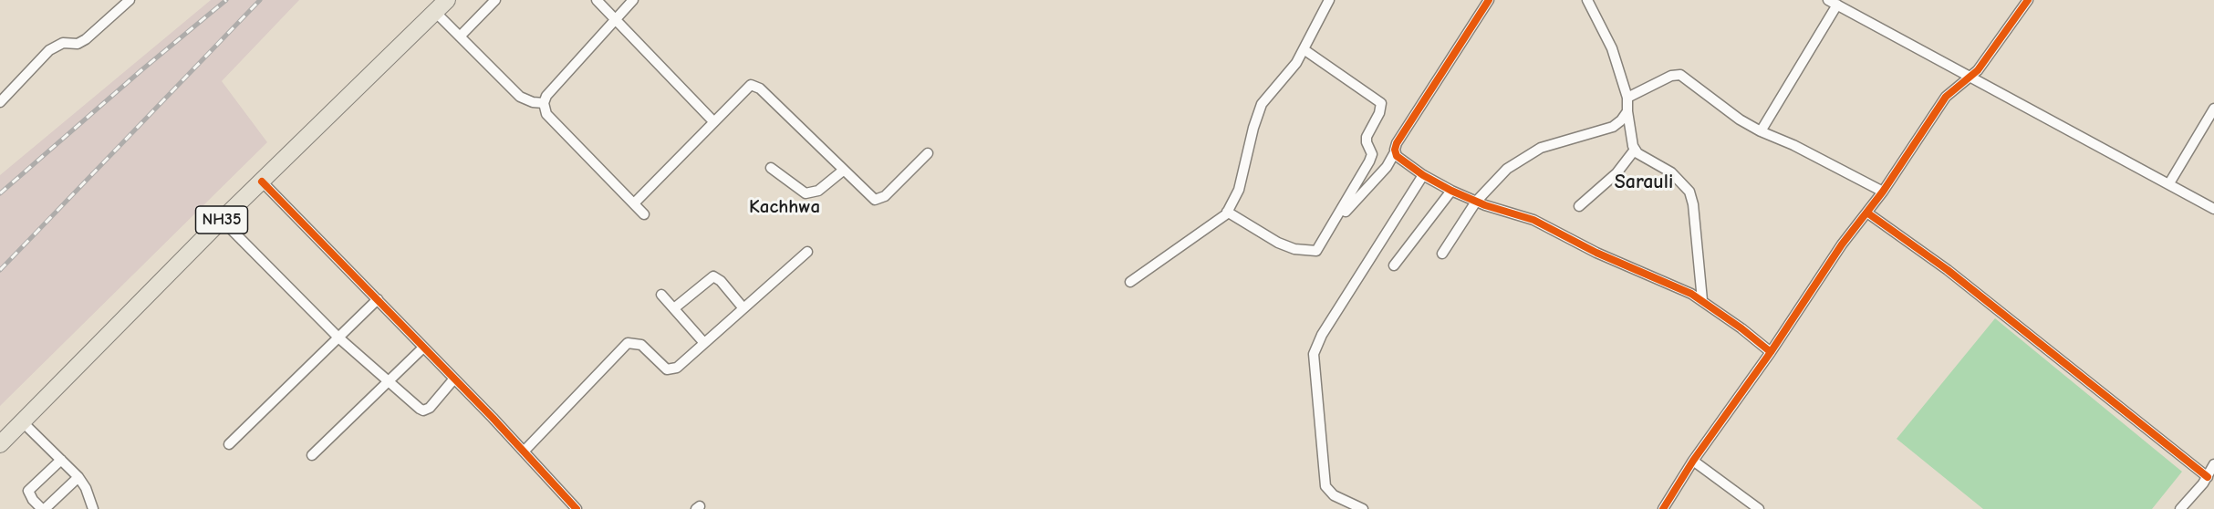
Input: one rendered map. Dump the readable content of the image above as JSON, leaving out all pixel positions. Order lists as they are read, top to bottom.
{
  "streets": {
    "highway": ["NH35"]
  },
  "districts": ["Sarauli", "Kachhwa"]
}
